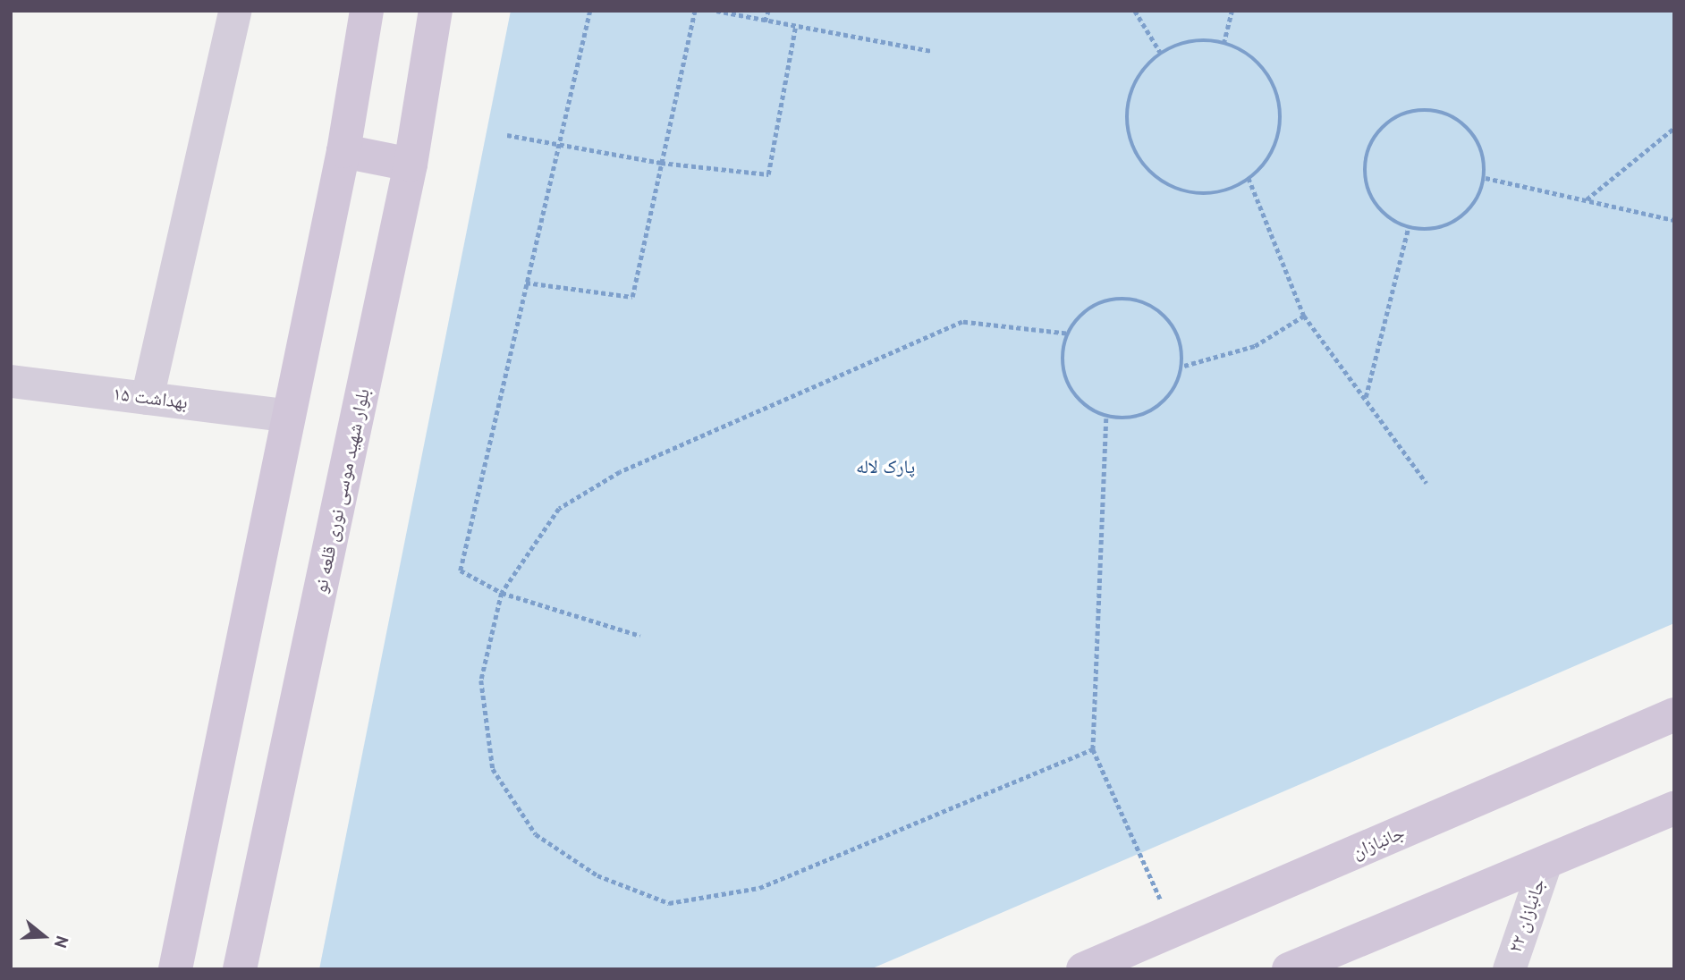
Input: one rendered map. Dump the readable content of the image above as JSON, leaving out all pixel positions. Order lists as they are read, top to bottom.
{
  "streets": {
    "main road": ["بلوار شهید موسی نوری قلعه نو", "جانبازان"],
    "street": ["بهداشت ۱۵", "جانبازان ۲۲"]
  },
  "parks": ["پارک لاله"],
  "north": "right"
}
